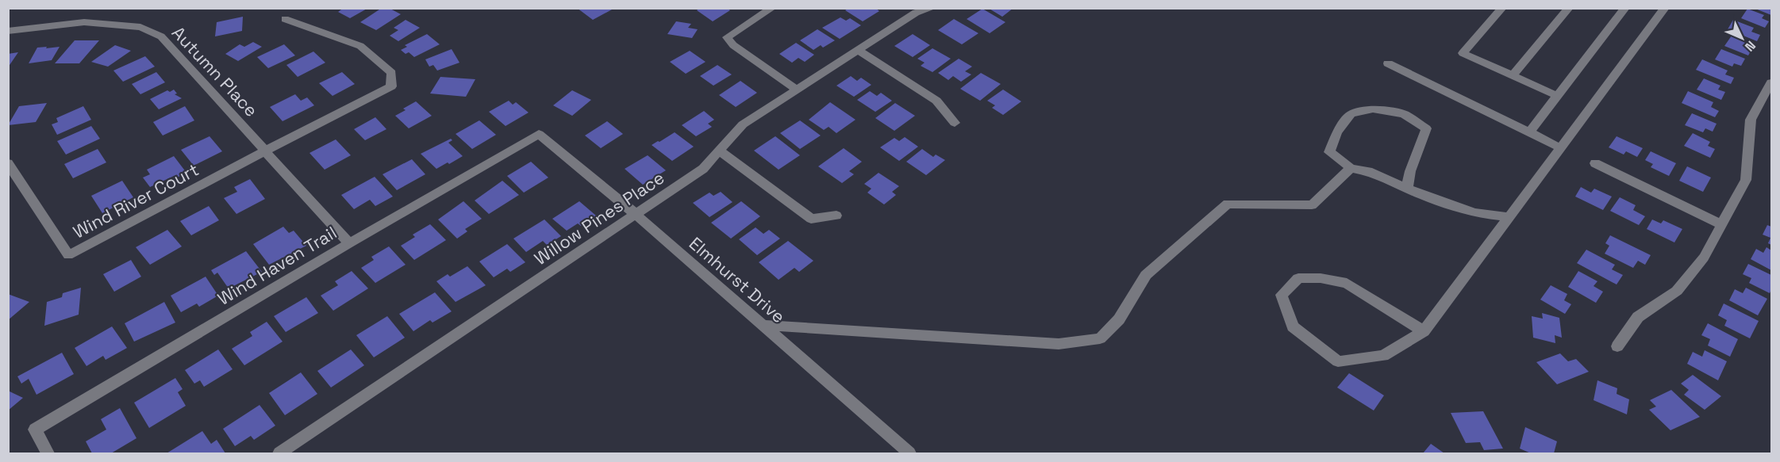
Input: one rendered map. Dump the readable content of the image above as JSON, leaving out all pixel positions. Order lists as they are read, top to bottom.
{
  "streets": {
    "street": [
      "Autumn Place",
      "Wind River Court",
      "Willow Pines Place",
      "Wind Haven Trail",
      "Elmhurst Drive"
    ]
  },
  "crossings": [
    ["Autumn Place", "Wind River Court"],
    ["Autumn Place", "Wind Haven Trail"],
    ["Willow Pines Place", "Elmhurst Drive"],
    ["Wind Haven Trail", "Elmhurst Drive"]
  ],
  "north": "bottom right"
}
